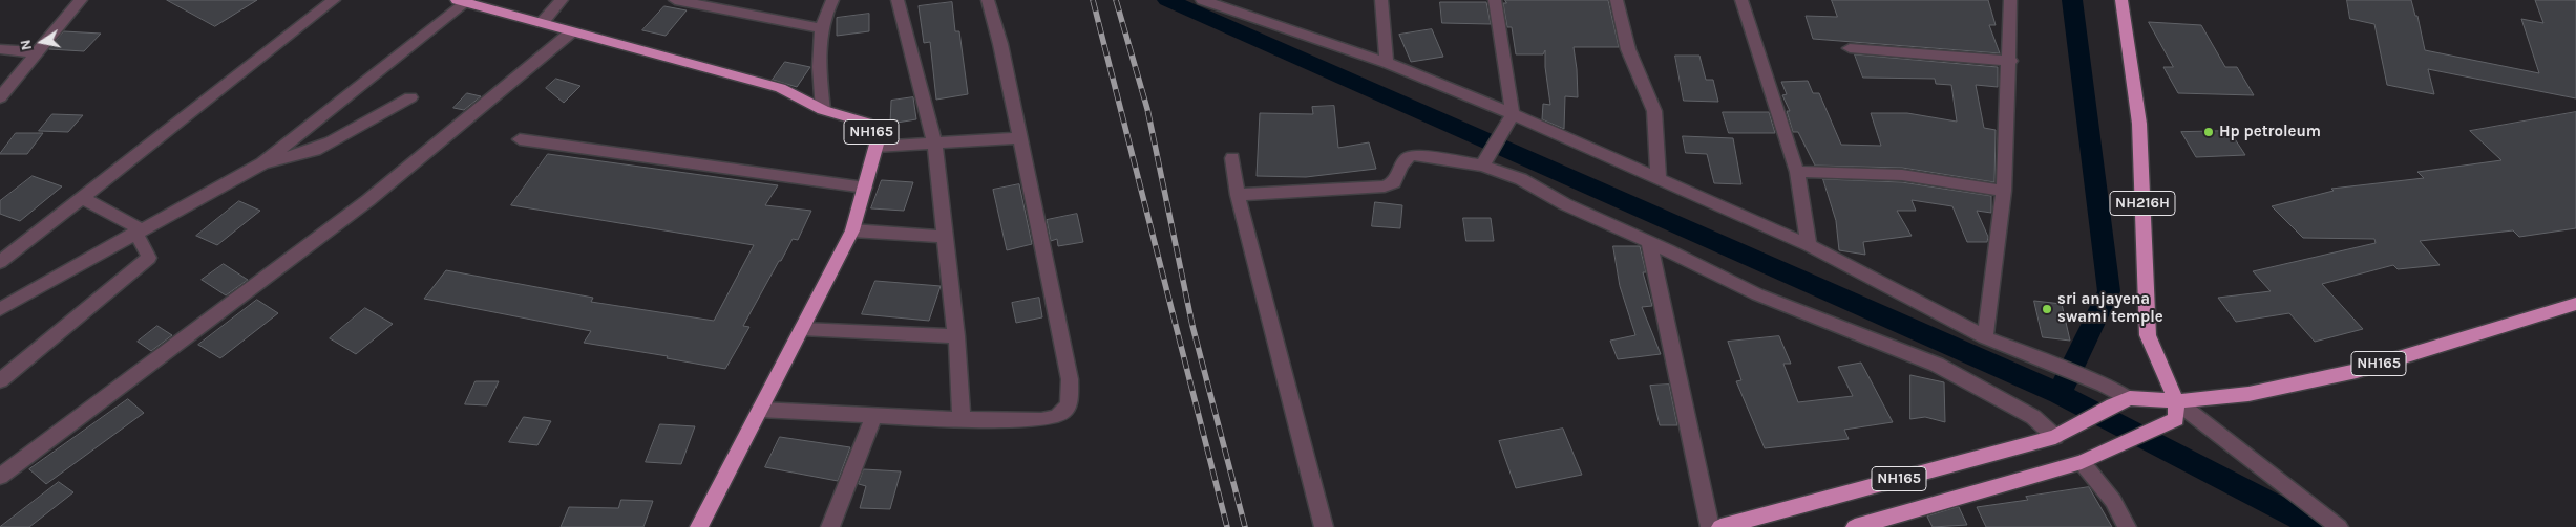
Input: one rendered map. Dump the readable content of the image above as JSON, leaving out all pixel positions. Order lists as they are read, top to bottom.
{
  "streets": {
    "highway": ["NH165", "NH216H"]
  },
  "crossings": [
    ["NH165", "NH216H"]
  ],
  "places": ["Hp petroleum", "sri anjayena swami temple"],
  "north": "left"
}
